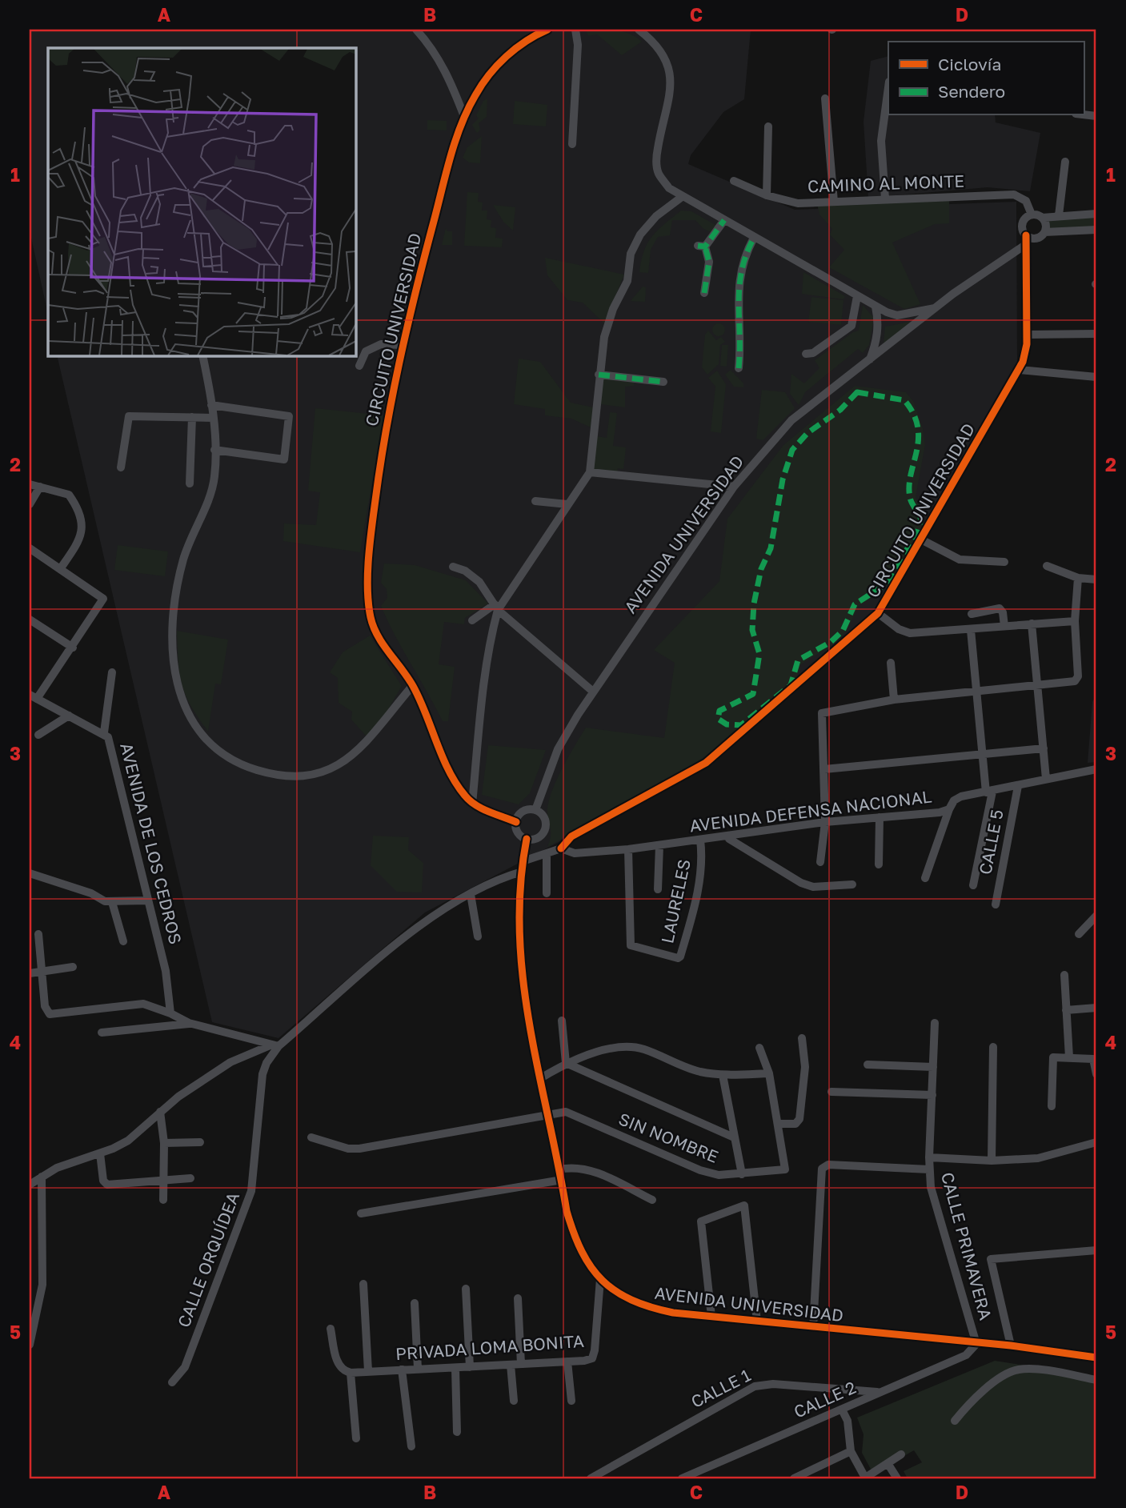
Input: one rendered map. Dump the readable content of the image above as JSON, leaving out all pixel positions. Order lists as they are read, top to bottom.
{
  "streets": {
    "street": [
      "CAMINO AL MONTE",
      "CIRCUITO UNIVERSIDAD",
      "AVENIDA UNIVERSIDAD",
      "AVENIDA DEFENSA NACIONAL",
      "CALLE 5",
      "AVENIDA DE LOS CEDROS",
      "LAURELES",
      "SIN NOMBRE",
      "CALLE PRIMAVERA",
      "CALLE ORQUÍDEA",
      "PRIVADA LOMA BONITA",
      "CALLE 1",
      "CALLE 2"
    ]
  },
  "crossings": [
    ["CAMINO AL MONTE", "CIRCUITO UNIVERSIDAD"],
    ["CIRCUITO UNIVERSIDAD", "AVENIDA UNIVERSIDAD"],
    ["CIRCUITO UNIVERSIDAD", "AVENIDA DEFENSA NACIONAL"],
    ["AVENIDA UNIVERSIDAD", "AVENIDA DEFENSA NACIONAL"],
    ["AVENIDA UNIVERSIDAD", "SIN NOMBRE"],
    ["AVENIDA UNIVERSIDAD", "CALLE PRIMAVERA"],
    ["AVENIDA UNIVERSIDAD", "PRIVADA LOMA BONITA"],
    ["AVENIDA UNIVERSIDAD", "CALLE 2"],
    ["AVENIDA DEFENSA NACIONAL", "CALLE 5"],
    ["AVENIDA DEFENSA NACIONAL", "LAURELES"],
    ["CALLE PRIMAVERA", "CALLE 2"],
    ["CALLE 1", "CALLE 2"]
  ],
  "legend": ["Ciclovía", "Sendero"],
  "grid": {
    "columns": [
      "A",
      "B",
      "C",
      "D"
    ],
    "rows": [
      "1",
      "2",
      "3",
      "4",
      "5"
    ]
  }
}
